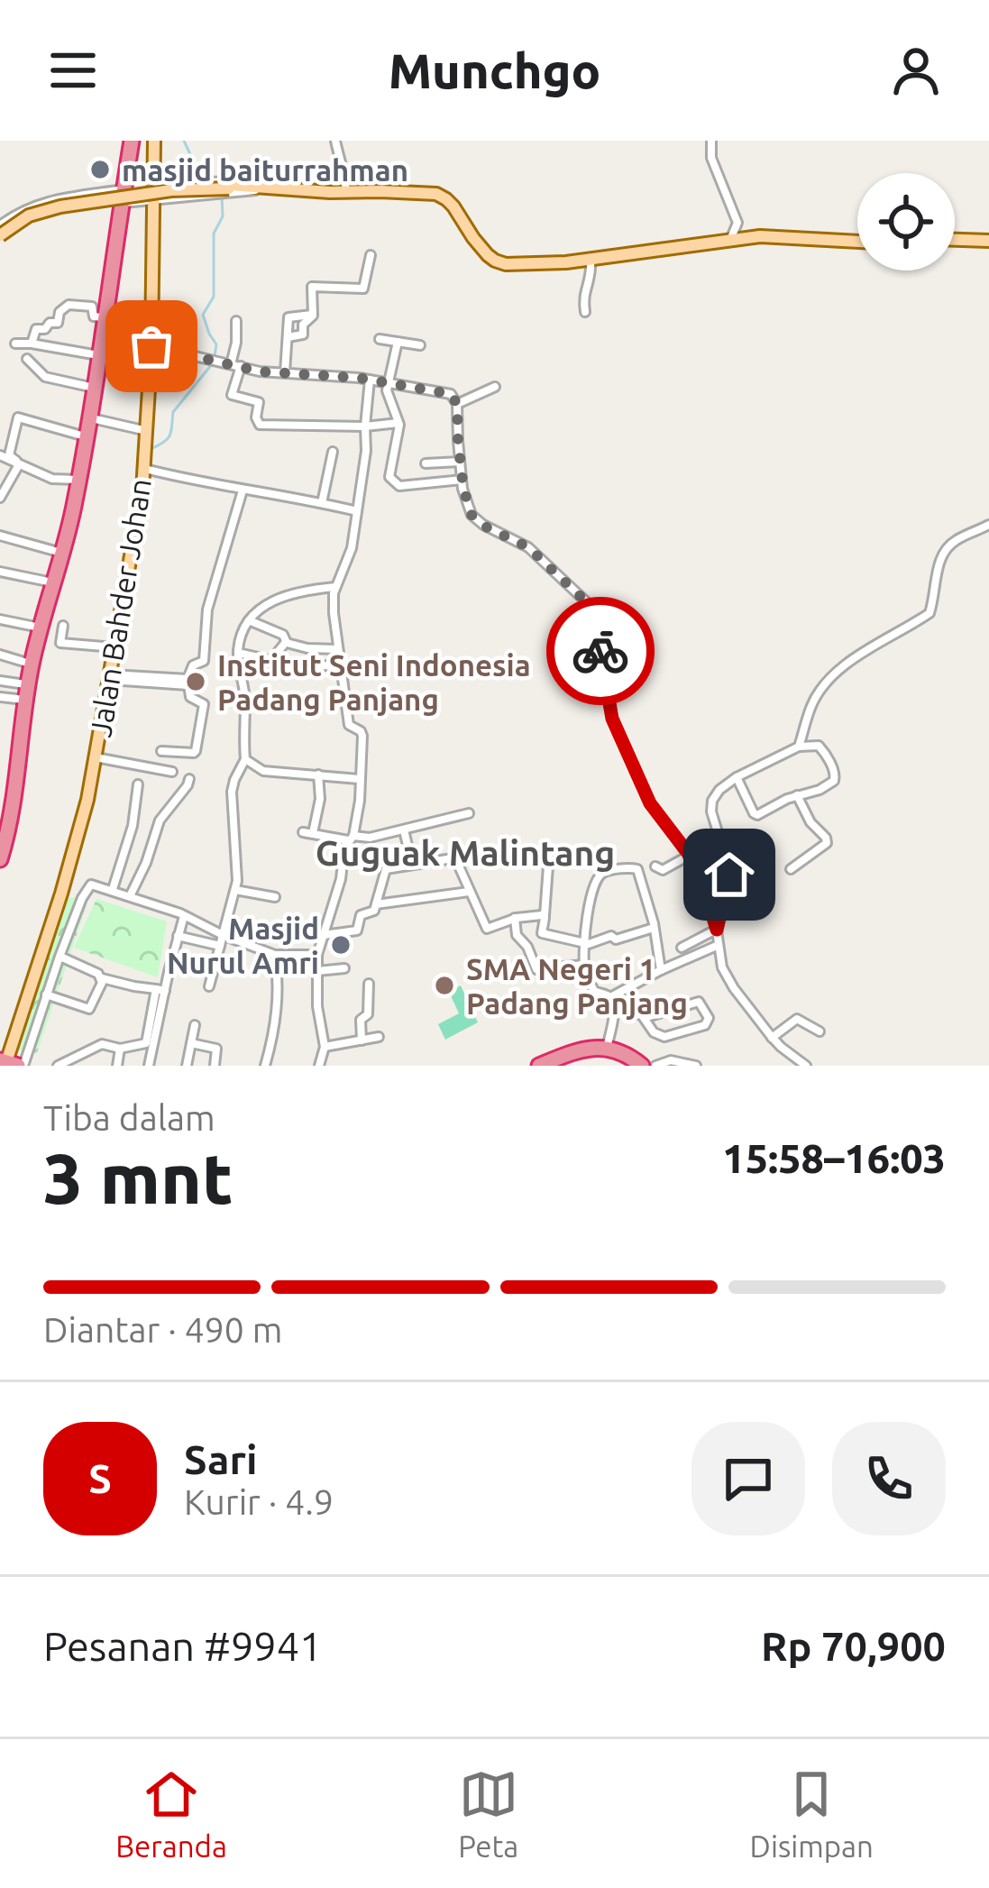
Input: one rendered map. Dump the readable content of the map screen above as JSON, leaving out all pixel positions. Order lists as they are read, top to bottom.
{
  "streets": {
    "main road": ["Jalan Bahder Johan"]
  },
  "districts": ["Guguak Malintang"],
  "places": [
    "masjid baiturrahman",
    "Institut Seni Indonesia Padang Panjang",
    "Masjid Nurul Amri",
    "SMA Negeri 1 Padang Panjang"
  ],
  "page": {
    "header": "Munchgo",
    "heading": ["3 mnt", "Tiba dalam", "15:58–16:03"],
    "panel": [
      "Sari",
      "Kurir · 4.9",
      "Pesanan #9941",
      "Rp 70,900"
    ],
    "bar": "Diantar · 490 m",
    "round": "S",
    "tabs": ["Beranda", "Peta", "Disimpan"]
  }
}
